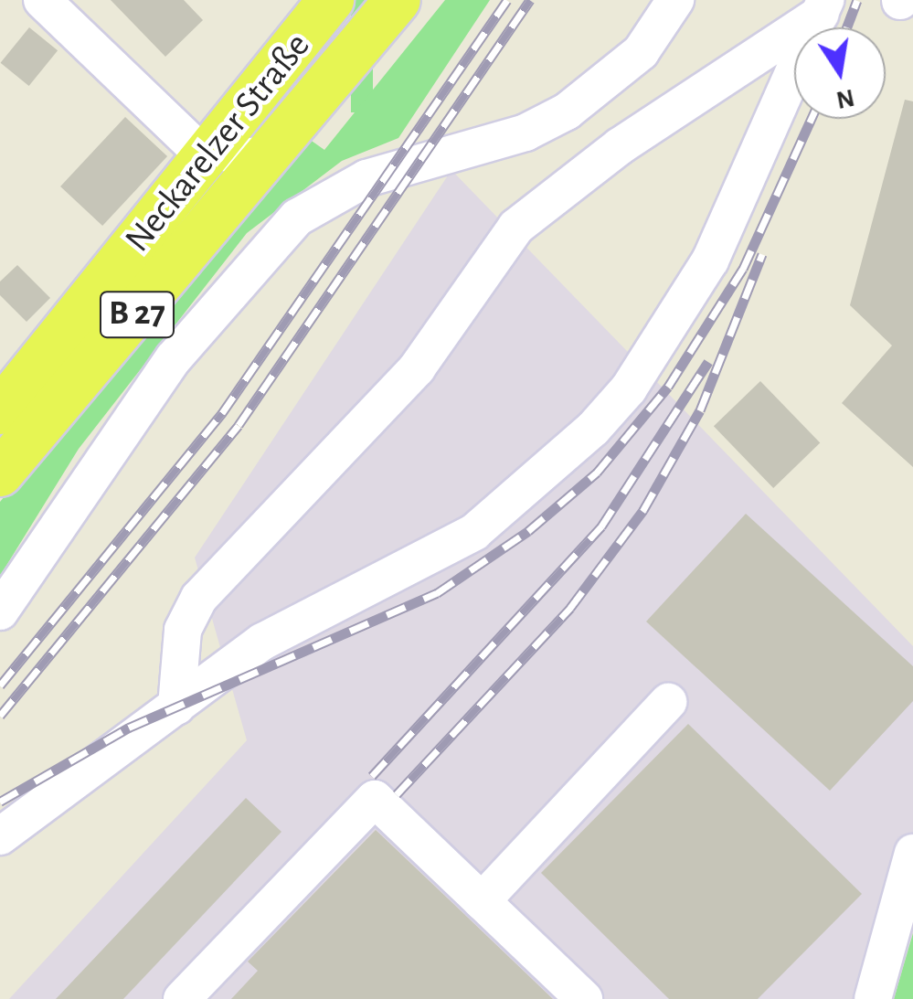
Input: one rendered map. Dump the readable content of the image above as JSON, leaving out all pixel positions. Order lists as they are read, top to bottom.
{
  "streets": {
    "main road": ["Neckarelzer Straße", "B 27"]
  },
  "north": "bottom"
}
